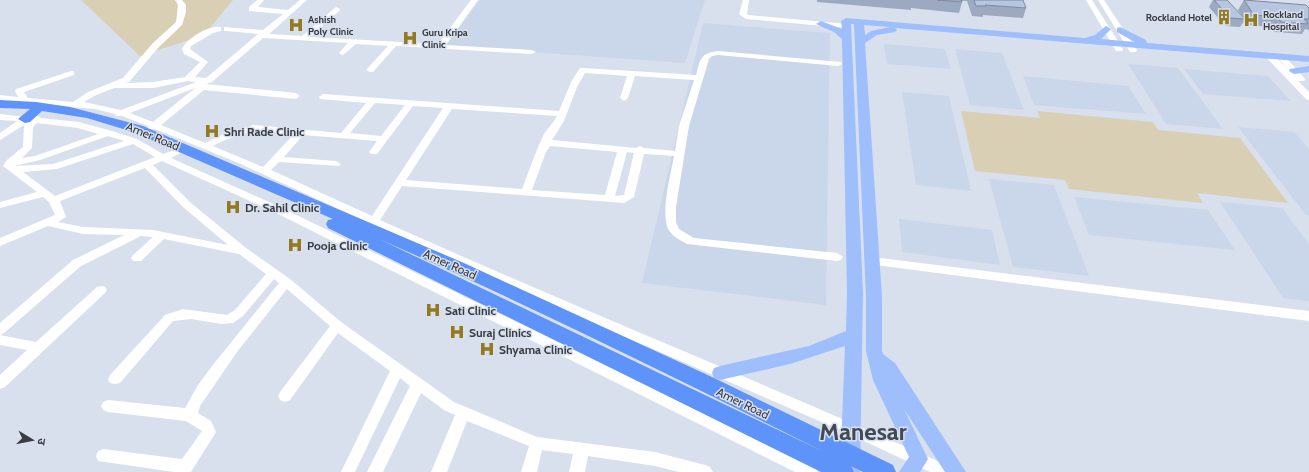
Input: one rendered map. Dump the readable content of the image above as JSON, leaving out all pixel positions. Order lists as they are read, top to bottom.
{
  "streets": {
    "highway": ["Amer Road"]
  },
  "districts": ["Manesar"],
  "places": {
    "building": ["Rockland Hotel"],
    "hospital": [
      "Rockland Hospital",
      "Ashish Poly Clinic",
      "Guru Kripa Clinic",
      "Shri Rade Clinic",
      "Dr. Sahil Clinic",
      "Pooja Clinic",
      "Sati Clinic",
      "Suraj Clinics",
      "Shyama Clinic"
    ]
  },
  "north": "right"
}
